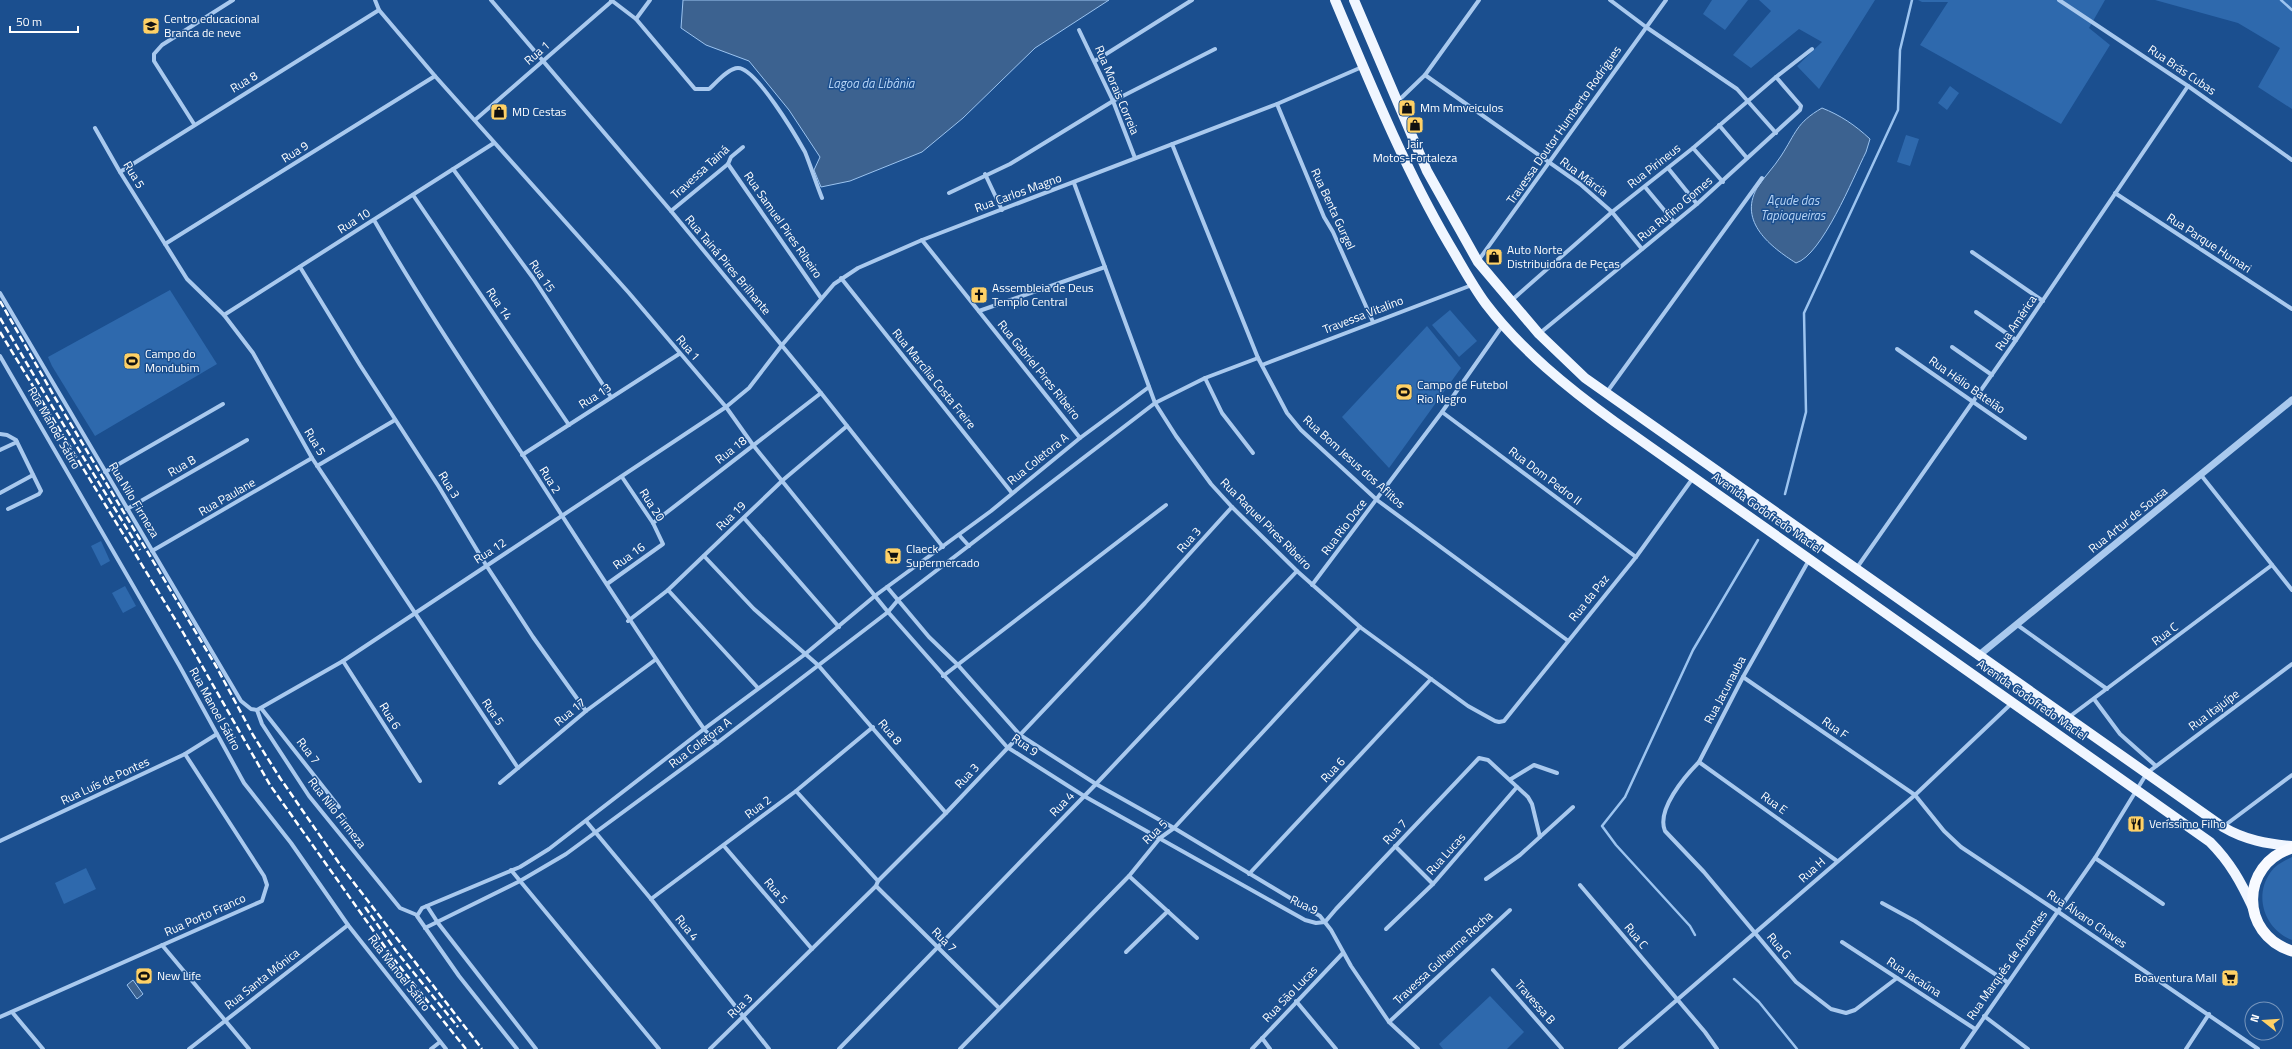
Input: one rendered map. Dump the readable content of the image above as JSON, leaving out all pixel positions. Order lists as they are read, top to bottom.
{
  "streets": {
    "highway": ["Avenida Godofredo Maciel"],
    "street": [
      "Rua 1",
      "Rua Brás Cubas",
      "Rua 8",
      "Rua Morais Correia",
      "Travessa Doutor Humberto Rodrigues",
      "Rua 9",
      "Rua Pirineus",
      "Travessa Tainá",
      "Rua 5",
      "Rua Márcia",
      "Rua Carlos Magno",
      "Rua Benta Gurgel",
      "Rua Rufino Gomes",
      "Rua 10",
      "Rua Samuel Pires Ribeiro",
      "Rua Parque Humari",
      "Rua Tainá Pires Brilhante",
      "Rua 15",
      "Rua 14",
      "Travessa Vitalino",
      "Rua América",
      "Rua Gabriel Pires Ribeiro",
      "Rua Marcília Costa Freire",
      "Rua Hélio Batelão",
      "Rua 13",
      "Rua Manoel Sátiro",
      "Rua 18",
      "Rua Coletora A",
      "Rua Bom Jesus dos Aflitos",
      "Rua B",
      "Rua Dom Pedro II",
      "Rua 2",
      "Rua 3",
      "Rua Paulane",
      "Rua Nilo Firmeza",
      "Rua 20",
      "Rua 19",
      "Rua Artur de Sousa",
      "Rua Raquel Pires Ribeiro",
      "Rua Rio Doce",
      "Rua 12",
      "Rua 16",
      "Rua da Paz",
      "Rua C",
      "Rua Jacunauba",
      "Rua Itajuípe",
      "Rua 17",
      "Rua 6",
      "Rua F",
      "Rua 7",
      "Rua Luís de Pontes",
      "Rua E",
      "Rua 4",
      "Rua Lucas",
      "Rua H",
      "Rua Porto Franco",
      "Rua Álvaro Chaves",
      "Rua G",
      "Travessa Gulherme Rocha",
      "Rua Marquês de Abrantes",
      "Rua Jacaúna",
      "Rua Santa Mônica",
      "Rua São Lucas",
      "Travessa B"
    ]
  },
  "crossings": [
    ["Rua 1", "Rua 8"],
    ["Rua 1", "Rua 9"],
    ["Rua 1", "Rua Carlos Magno"],
    ["Rua 1", "Rua 10"],
    ["Rua 1", "Rua Tainá Pires Brilhante"],
    ["Rua 1", "Rua 13"],
    ["Rua 1", "Rua 18"],
    ["Rua 1", "Rua Coletora A"],
    ["Rua 1", "Rua 19"],
    ["Rua 1", "Rua 12"],
    ["Rua Brás Cubas", "Rua América"],
    ["Rua 8", "Rua 5"],
    ["Rua 8", "Rua Coletora A"],
    ["Rua 8", "Rua 2"],
    ["Rua 8", "Rua 3"],
    ["Rua 8", "Rua 19"],
    ["Rua Morais Correia", "Rua Carlos Magno"],
    ["Travessa Doutor Humberto Rodrigues", "Rua Márcia"],
    ["Travessa Doutor Humberto Rodrigues", "Avenida Godofredo Maciel"],
    ["Rua 9", "Rua 5"],
    ["Rua 9", "Rua Coletora A"],
    ["Rua 9", "Rua 3"],
    ["Rua 9", "Rua 6"],
    ["Rua 9", "Rua 7"],
    ["Rua 9", "Rua 4"],
    ["Rua Pirineus", "Rua Márcia"],
    ["Rua Pirineus", "Rua Rufino Gomes"],
    ["Rua Pirineus", "Avenida Godofredo Maciel"],
    ["Travessa Tainá", "Rua Samuel Pires Ribeiro"],
    ["Travessa Tainá", "Rua Tainá Pires Brilhante"],
    ["Rua 5", "Rua 10"],
    ["Rua 5", "Rua 2"],
    ["Rua 5", "Rua 3"],
    ["Rua 5", "Rua Paulane"],
    ["Rua 5", "Rua Raquel Pires Ribeiro"],
    ["Rua 5", "Rua 12"],
    ["Rua 5", "Rua 17"],
    ["Rua 5", "Rua 7"],
    ["Rua Márcia", "Rua Rufino Gomes"],
    ["Rua Carlos Magno", "Rua Benta Gurgel"],
    ["Rua Carlos Magno", "Rua Samuel Pires Ribeiro"],
    ["Rua Carlos Magno", "Rua Tainá Pires Brilhante"],
    ["Rua Carlos Magno", "Rua Gabriel Pires Ribeiro"],
    ["Rua Carlos Magno", "Rua Marcília Costa Freire"],
    ["Rua Carlos Magno", "Rua Bom Jesus dos Aflitos"],
    ["Rua Carlos Magno", "Avenida Godofredo Maciel"],
    ["Rua Carlos Magno", "Rua Raquel Pires Ribeiro"],
    ["Rua Carlos Magno", "Rua 12"],
    ["Rua Benta Gurgel", "Travessa Vitalino"],
    ["Rua Rufino Gomes", "Avenida Godofredo Maciel"],
    ["Rua 10", "Rua 15"],
    ["Rua 10", "Rua 14"],
    ["Rua 10", "Rua 2"],
    ["Rua 10", "Rua 3"],
    ["Rua Parque Humari", "Rua América"],
    ["Rua Tainá Pires Brilhante", "Rua 18"],
    ["Rua Tainá Pires Brilhante", "Rua Coletora A"],
    ["Rua Tainá Pires Brilhante", "Rua 19"],
    ["Rua 15", "Rua 13"],
    ["Rua 14", "Rua 13"],
    ["Travessa Vitalino", "Rua Bom Jesus dos Aflitos"],
    ["Travessa Vitalino", "Avenida Godofredo Maciel"],
    ["Rua América", "Rua Hélio Batelão"],
    ["Rua América", "Avenida Godofredo Maciel"],
    ["Rua Gabriel Pires Ribeiro", "Rua Coletora A"],
    ["Rua Marcília Costa Freire", "Rua Coletora A"],
    ["Rua 13", "Rua 2"],
    ["Rua Manoel Sátiro", "Rua Luís de Pontes"],
    ["Rua Manoel Sátiro", "Rua Santa Mônica"],
    ["Rua 18", "Rua 20"],
    ["Rua Coletora A", "Rua 2"],
    ["Rua Coletora A", "Rua Nilo Firmeza"],
    ["Rua Coletora A", "Rua Raquel Pires Ribeiro"],
    ["Rua Coletora A", "Rua 4"],
    ["Rua Bom Jesus dos Aflitos", "Rua Rio Doce"],
    ["Rua Bom Jesus dos Aflitos", "Rua da Paz"],
    ["Rua B", "Rua Nilo Firmeza"],
    ["Rua Dom Pedro II", "Rua Rio Doce"],
    ["Rua Dom Pedro II", "Rua da Paz"],
    ["Rua 2", "Rua 19"],
    ["Rua 2", "Rua 12"],
    ["Rua 2", "Rua 16"],
    ["Rua 2", "Rua 17"],
    ["Rua 2", "Rua 4"],
    ["Rua 3", "Rua Raquel Pires Ribeiro"],
    ["Rua 3", "Rua 12"],
    ["Rua 3", "Rua 17"],
    ["Rua 3", "Rua 7"],
    ["Rua 3", "Rua 4"],
    ["Rua Paulane", "Rua Nilo Firmeza"],
    ["Rua Nilo Firmeza", "Rua 12"],
    ["Rua Nilo Firmeza", "Rua 7"],
    ["Rua 20", "Rua 12"],
    ["Rua 20", "Rua 16"],
    ["Avenida Godofredo Maciel", "Rua Artur de Sousa"],
    ["Avenida Godofredo Maciel", "Rua Rio Doce"],
    ["Avenida Godofredo Maciel", "Rua da Paz"],
    ["Avenida Godofredo Maciel", "Rua C"],
    ["Avenida Godofredo Maciel", "Rua Jacunauba"],
    ["Avenida Godofredo Maciel", "Rua Itajuípe"],
    ["Avenida Godofredo Maciel", "Rua H"],
    ["Avenida Godofredo Maciel", "Rua Marquês de Abrantes"],
    ["Rua Raquel Pires Ribeiro", "Rua Rio Doce"],
    ["Rua Raquel Pires Ribeiro", "Rua da Paz"],
    ["Rua Raquel Pires Ribeiro", "Rua 6"],
    ["Rua Raquel Pires Ribeiro", "Rua 4"],
    ["Rua 12", "Rua 6"],
    ["Rua 12", "Rua 7"],
    ["Rua C", "Rua H"],
    ["Rua Jacunauba", "Rua F"],
    ["Rua Jacunauba", "Rua E"],
    ["Rua Jacunauba", "Rua G"],
    ["Rua Itajuípe", "Rua Marquês de Abrantes"],
    ["Rua F", "Rua H"],
    ["Rua F", "Rua Álvaro Chaves"],
    ["Rua 7", "Rua 4"],
    ["Rua Luís de Pontes", "Rua Porto Franco"],
    ["Rua E", "Rua H"],
    ["Rua H", "Rua Álvaro Chaves"],
    ["Rua H", "Rua G"],
    ["Rua Álvaro Chaves", "Rua Marquês de Abrantes"],
    ["Rua G", "Rua Jacaúna"],
    ["Rua Marquês de Abrantes", "Rua Jacaúna"]
  ],
  "water": ["Lagoa da Libânia", "Açude das Tapioqueiras"],
  "places": {
    "school or university": ["Centro educacional Branca de neve"],
    "shop": [
      "Mm Mmveiculos",
      "MD Cestas",
      "Jair Motos-Fortaleza",
      "Auto Norte Distribuidora de Peças"
    ],
    "church": ["Assembleia de Deus Templo Central"],
    "sports": ["Campo do Mondubim", "Campo de Futebol Rio Negro", "New Life"],
    "supermarket": ["Claeck Supermercado", "Boaventura Mall"],
    "restaurant": ["Veríssimo Filho"]
  },
  "scale_bar": "50 m",
  "north": "left"
}
